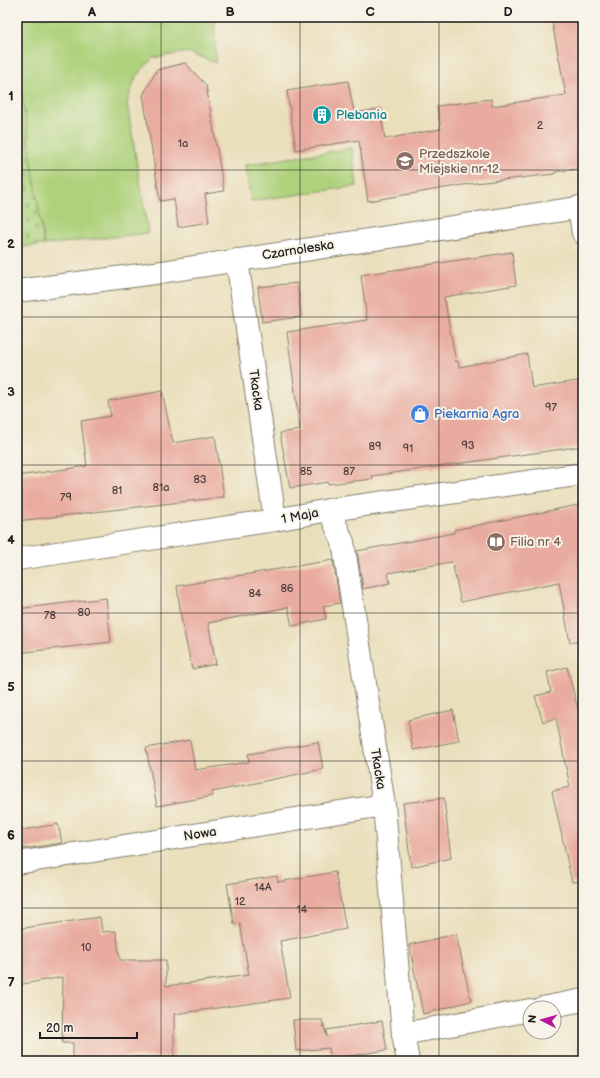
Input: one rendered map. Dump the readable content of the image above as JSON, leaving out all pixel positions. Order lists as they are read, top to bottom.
{
  "streets": {
    "street": [
      "Czarnoleska",
      "Tkacka",
      "1 Maja",
      "Nowa"
    ]
  },
  "crossings": [
    ["Czarnoleska", "Tkacka"],
    ["Tkacka", "1 Maja"],
    ["Tkacka", "Nowa"]
  ],
  "places": {
    "building": ["Plebania"],
    "school or university": ["Przedszkole Miejskie nr 12"],
    "shop": ["Piekarnia Agra"],
    "library": ["Filia nr 4"]
  },
  "house_numbers": [
    "2",
    "1a",
    "97",
    "93",
    "89",
    "91",
    "85",
    "87",
    "83",
    "81a",
    "81",
    "79",
    "86",
    "84",
    "80",
    "78",
    "14A",
    "12",
    "14",
    "10"
  ],
  "scale_bar": "20 m",
  "north": "left",
  "grid": {
    "columns": [
      "A",
      "B",
      "C",
      "D"
    ],
    "rows": [
      "1",
      "2",
      "3",
      "4",
      "5",
      "6",
      "7"
    ]
  }
}
